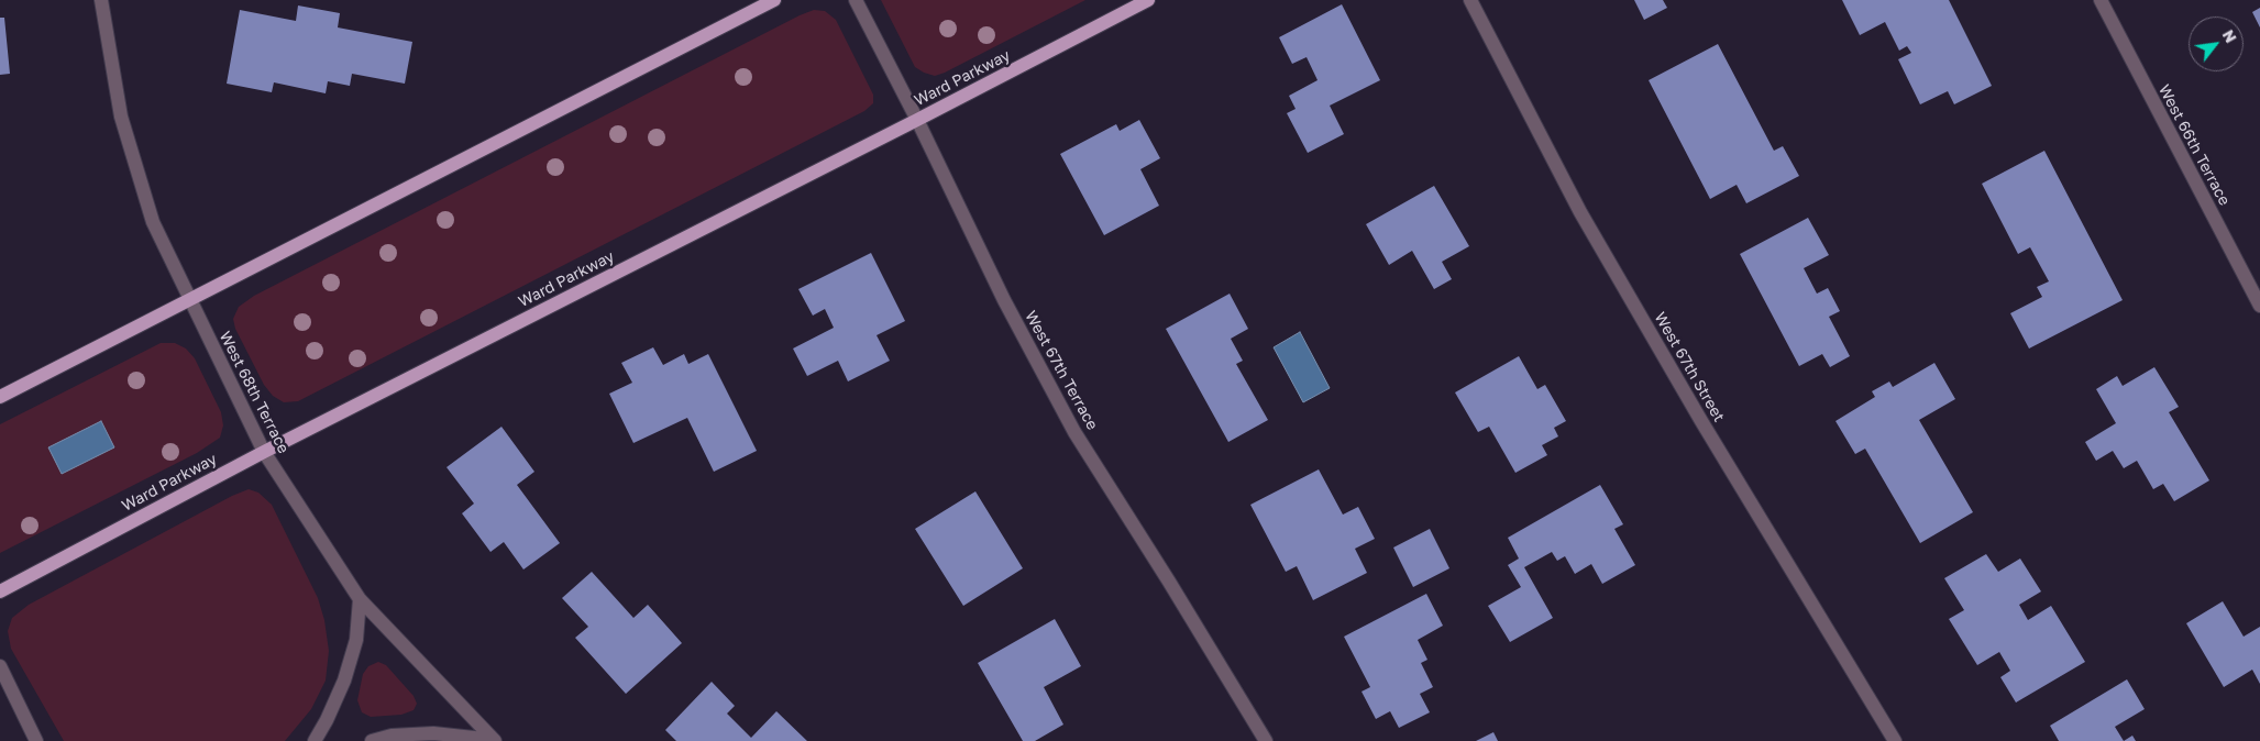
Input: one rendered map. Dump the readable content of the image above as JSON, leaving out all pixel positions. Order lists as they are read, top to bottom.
{
  "streets": {
    "main road": ["Ward Parkway"],
    "street": [
      "West 66th Terrace",
      "West 67th Street",
      "West 67th Terrace",
      "West 68th Terrace"
    ]
  },
  "crossings": [
    ["Ward Parkway", "West 67th Terrace"],
    ["Ward Parkway", "West 68th Terrace"]
  ],
  "north": "top right"
}
